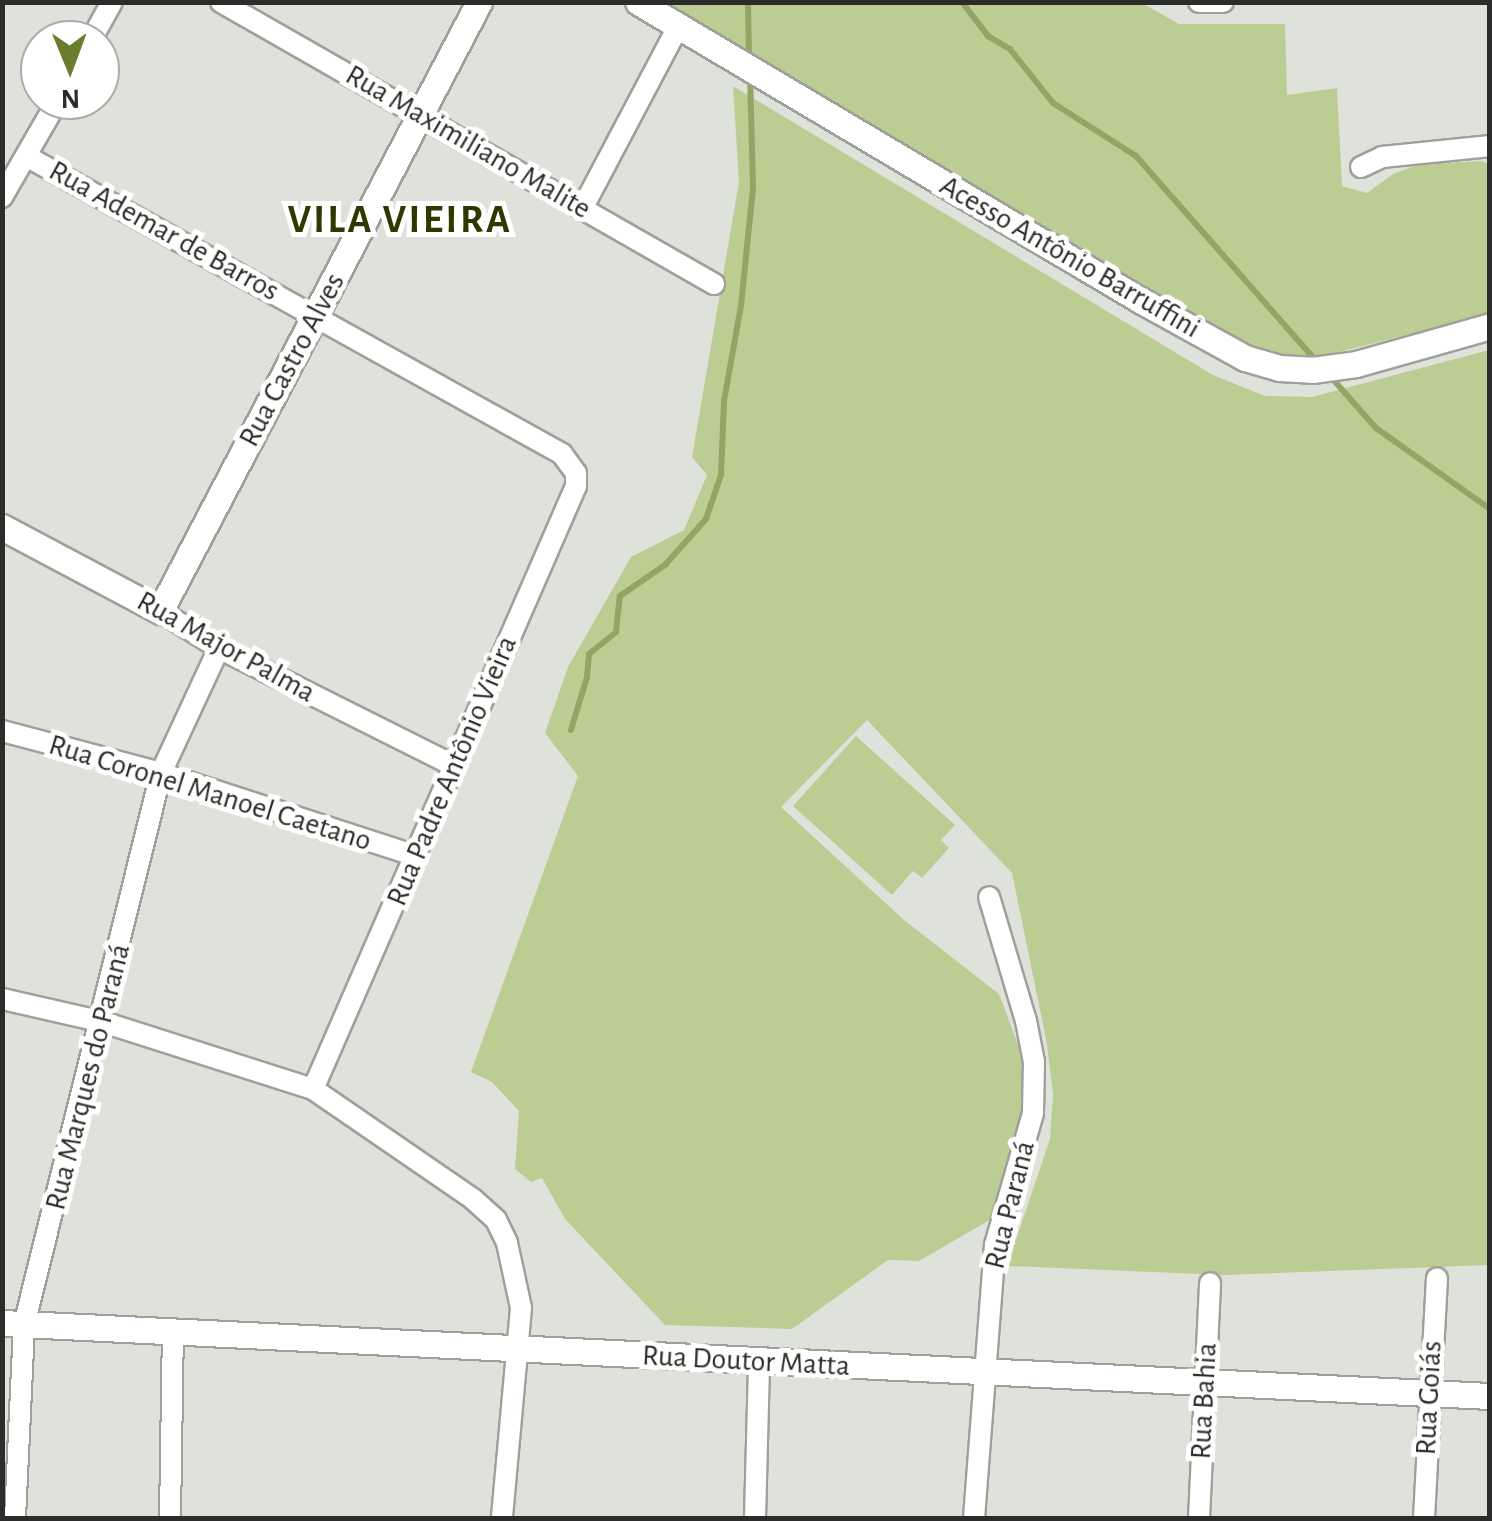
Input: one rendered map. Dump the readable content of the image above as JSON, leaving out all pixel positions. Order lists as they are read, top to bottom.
{
  "streets": {
    "street": [
      "Rua Maximiliano Malite",
      "Rua Ademar de Barros",
      "Acesso Antônio Barruffini",
      "Rua Castro Alves",
      "Rua Major Palma",
      "Rua Padre Antônio Vieira",
      "Rua Coronel Manoel Caetano",
      "Rua Marques do Paraná",
      "Rua Paraná",
      "Rua Doutor Matta",
      "Rua Goiás",
      "Rua Bahia"
    ]
  },
  "crossings": [
    ["Rua Maximiliano Malite", "Rua Castro Alves"],
    ["Rua Ademar de Barros", "Rua Castro Alves"],
    ["Rua Ademar de Barros", "Rua Padre Antônio Vieira"],
    ["Rua Castro Alves", "Rua Major Palma"],
    ["Rua Major Palma", "Rua Padre Antônio Vieira"],
    ["Rua Major Palma", "Rua Marques do Paraná"],
    ["Rua Padre Antônio Vieira", "Rua Coronel Manoel Caetano"],
    ["Rua Coronel Manoel Caetano", "Rua Marques do Paraná"],
    ["Rua Marques do Paraná", "Rua Doutor Matta"],
    ["Rua Paraná", "Rua Doutor Matta"],
    ["Rua Doutor Matta", "Rua Goiás"],
    ["Rua Doutor Matta", "Rua Bahia"]
  ],
  "districts": ["VILA VIEIRA"],
  "north": "bottom"
}
